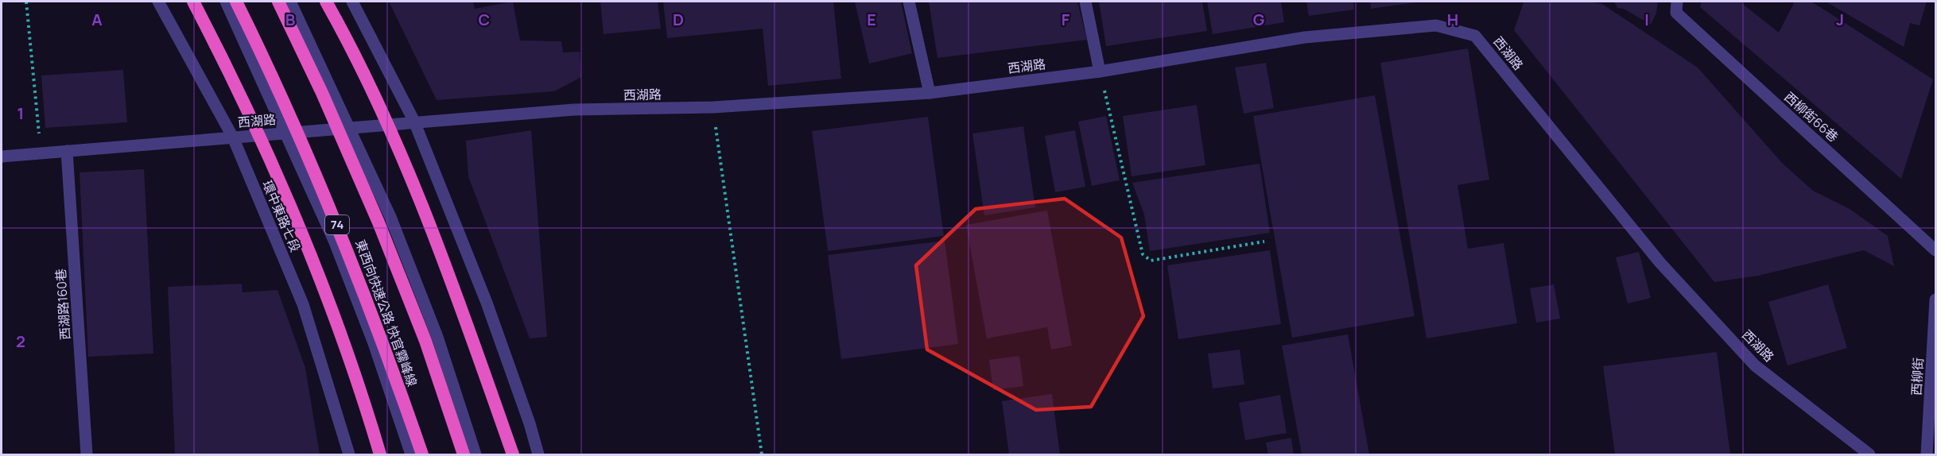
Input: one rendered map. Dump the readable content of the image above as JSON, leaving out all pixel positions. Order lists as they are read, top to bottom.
{
  "streets": {
    "highway": ["74", "東西向快速公路 快官霧峰線"],
    "street": [
      "西湖路",
      "西柳街66巷",
      "環中東路七段",
      "西湖路160巷",
      "西柳街"
    ]
  },
  "crossings": [
    ["西湖路", "環中東路七段"],
    ["西湖路", "西湖路160巷"]
  ],
  "grid": {
    "columns": [
      "A",
      "B",
      "C",
      "D",
      "E",
      "F",
      "G",
      "H",
      "I",
      "J"
    ],
    "rows": ["1", "2"]
  }
}
